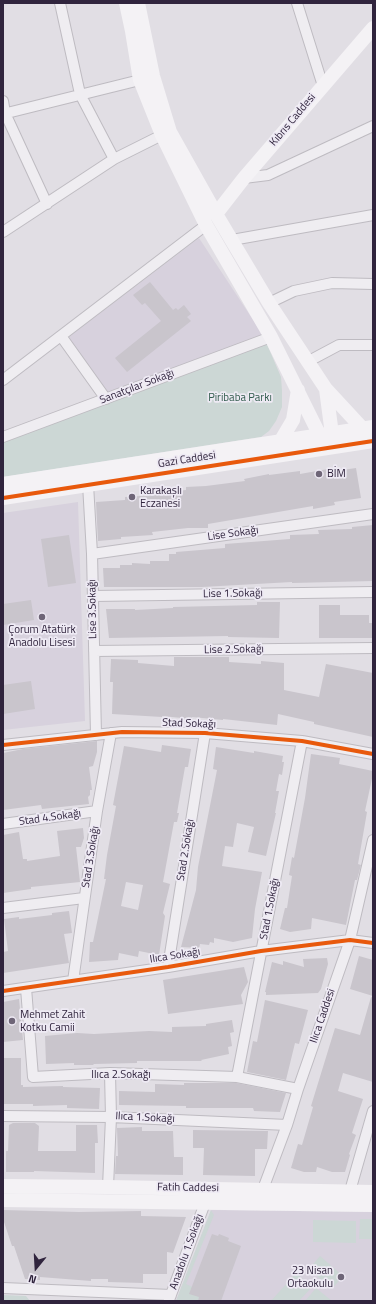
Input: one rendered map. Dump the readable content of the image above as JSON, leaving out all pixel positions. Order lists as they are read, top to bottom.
{
  "streets": {
    "main road": ["Kıbrıs Caddesi", "Gazi Caddesi", "Fatih Caddesi"],
    "street": [
      "Sanatçılar Sokağı",
      "Lise Sokağı",
      "Lise 1.Sokağı",
      "Lise 3.Sokağı",
      "Lise 2.Sokağı",
      "Stad Sokağı",
      "Stad 4.Sokağı",
      "Stad 2.Sokağı",
      "Stad 3.Sokağı",
      "Stad 1.Sokağı",
      "Ilıca Sokağı",
      "Ilıca Caddesi",
      "Ilıca 2.Sokağı",
      "Ilıca 1.Sokağı",
      "Anadolu 1.Sokağı"
    ]
  },
  "crossings": [
    ["Gazi Caddesi", "Lise 3.Sokağı"],
    ["Lise Sokağı", "Lise 3.Sokağı"],
    ["Lise 1.Sokağı", "Lise 3.Sokağı"],
    ["Lise 3.Sokağı", "Lise 2.Sokağı"],
    ["Lise 3.Sokağı", "Stad Sokağı"],
    ["Stad Sokağı", "Stad 2.Sokağı"],
    ["Stad Sokağı", "Stad 3.Sokağı"],
    ["Stad Sokağı", "Stad 1.Sokağı"],
    ["Stad 4.Sokağı", "Stad 3.Sokağı"],
    ["Stad 2.Sokağı", "Ilıca Sokağı"],
    ["Stad 3.Sokağı", "Ilıca Sokağı"],
    ["Stad 1.Sokağı", "Ilıca Sokağı"],
    ["Stad 1.Sokağı", "Ilıca 2.Sokağı"],
    ["Ilıca Sokağı", "Ilıca Caddesi"],
    ["Ilıca Sokağı", "Ilıca 2.Sokağı"],
    ["Ilıca Caddesi", "Ilıca 2.Sokağı"],
    ["Ilıca Caddesi", "Ilıca 1.Sokağı"],
    ["Ilıca Caddesi", "Fatih Caddesi"],
    ["Fatih Caddesi", "Anadolu 1.Sokağı"]
  ],
  "parks": ["Piribaba Parkı"],
  "places": [
    "BİM",
    "Karakaşlı Eczanesi",
    "Çorum Atatürk Anadolu Lisesi",
    "Mehmet Zahit Kotku Camii",
    "23 Nisan Ortaokulu"
  ],
  "north": "bottom"
}
